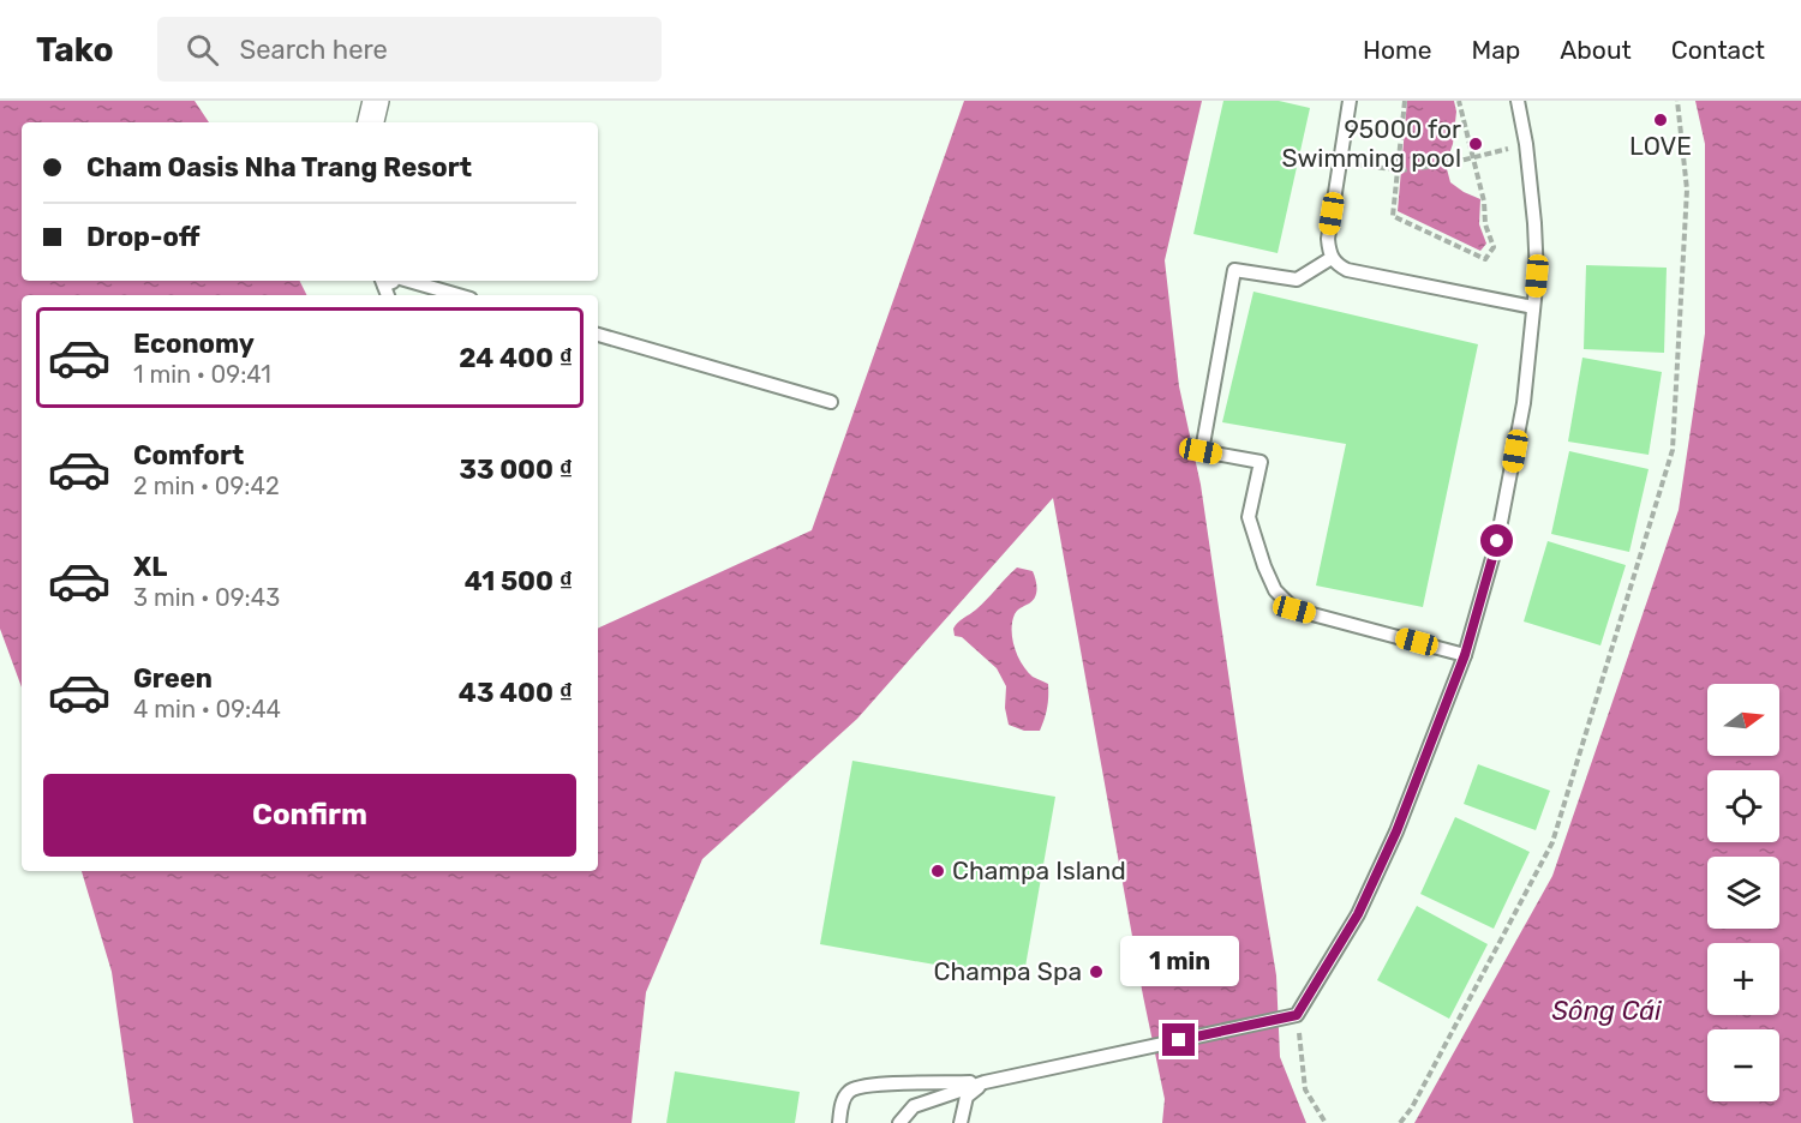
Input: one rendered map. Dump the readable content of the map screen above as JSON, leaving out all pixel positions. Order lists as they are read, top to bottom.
{
  "water": ["Sông Cái"],
  "places": [
    "LOVE",
    "95000 for Swimming pool",
    "Champa Island",
    "Champa Spa"
  ],
  "north": "right",
  "page": {
    "header": "Tako",
    "search": "Search here",
    "nav": [
      "Home",
      "Map",
      "About",
      "Contact"
    ],
    "banner": ["Cham Oasis Nha Trang Resort", "Drop-off"],
    "list": [
      {
        "name": "Economy",
        "note": "1 min · 09:41",
        "value": "24 400 ₫"
      },
      {
        "name": "Comfort",
        "note": "2 min · 09:42",
        "value": "33 000 ₫"
      },
      {
        "name": "XL",
        "note": "3 min · 09:43",
        "value": "41 500 ₫"
      },
      {
        "name": "Green",
        "note": "4 min · 09:44",
        "value": "43 400 ₫"
      }
    ],
    "map_buttons": ["+", "−"],
    "buttons": "Confirm",
    "bubble": "1 min"
  }
}
